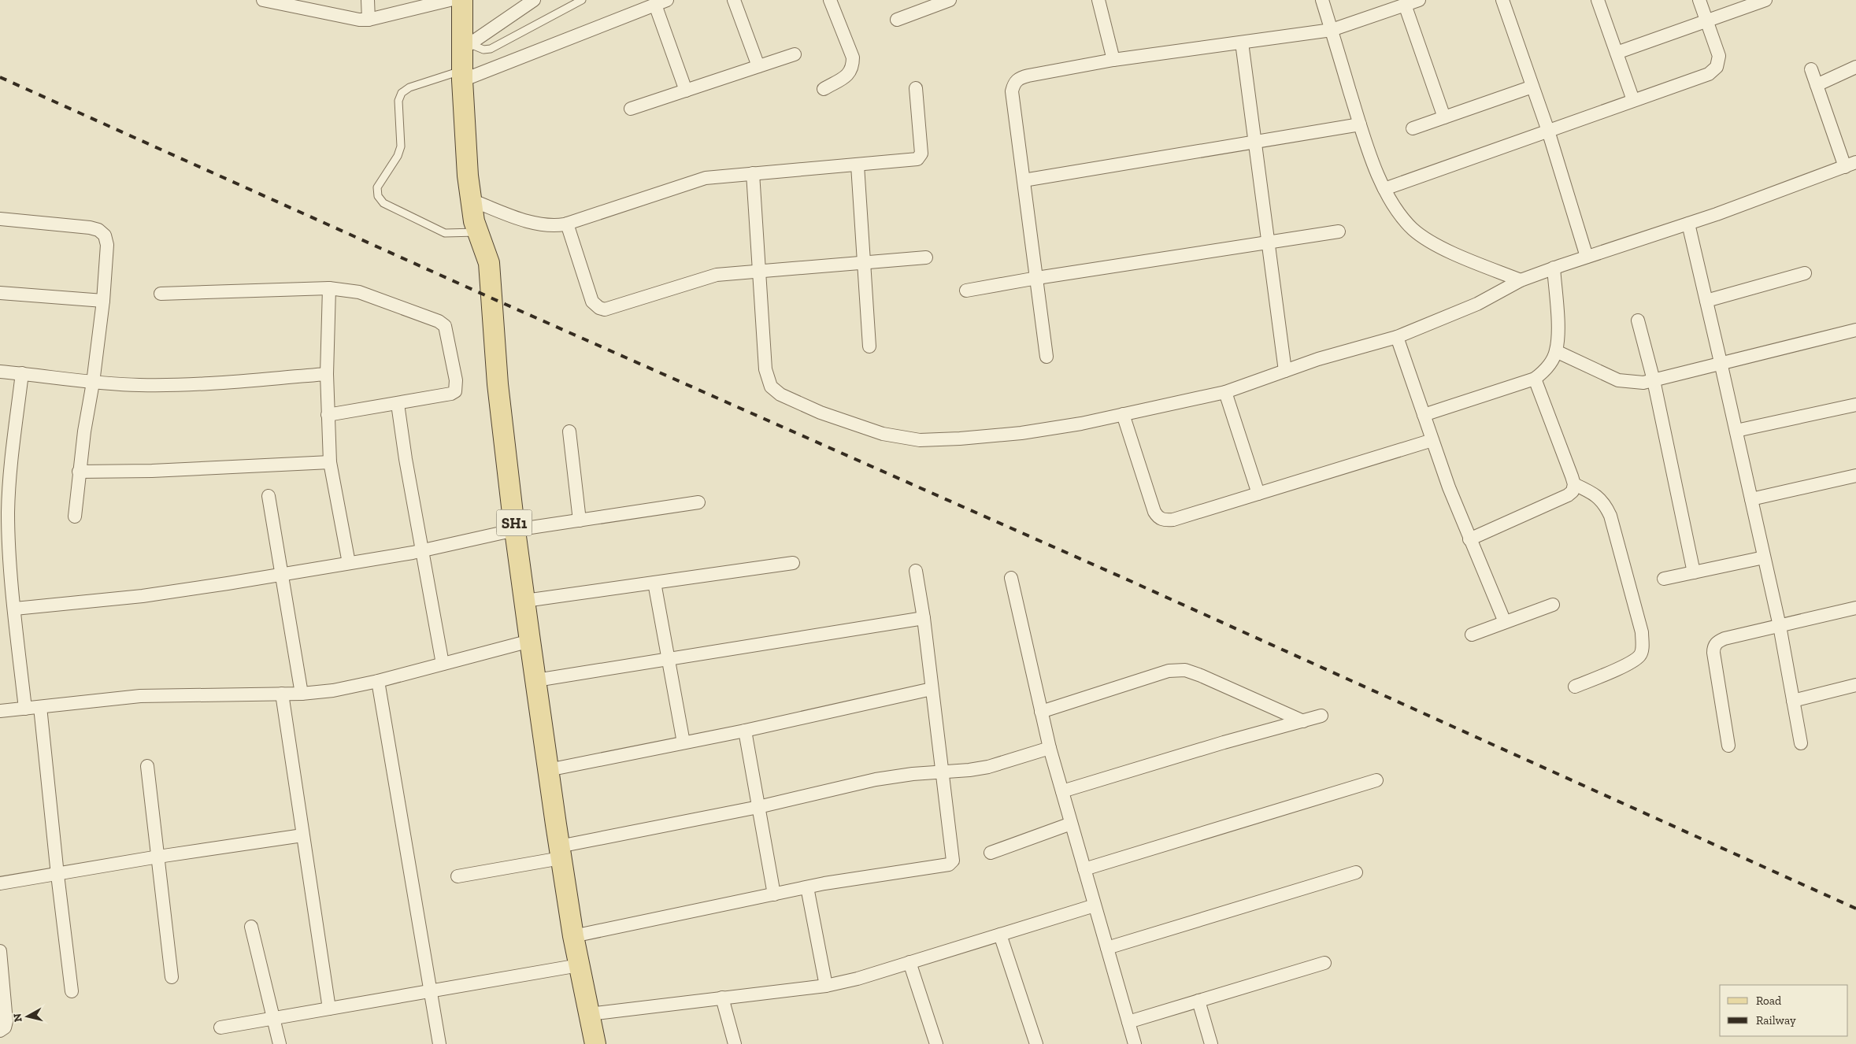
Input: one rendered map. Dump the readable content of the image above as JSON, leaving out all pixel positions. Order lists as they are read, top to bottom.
{
  "streets": {
    "main road": ["SH1"]
  },
  "legend": ["Road", "Railway"],
  "north": "left"
}
